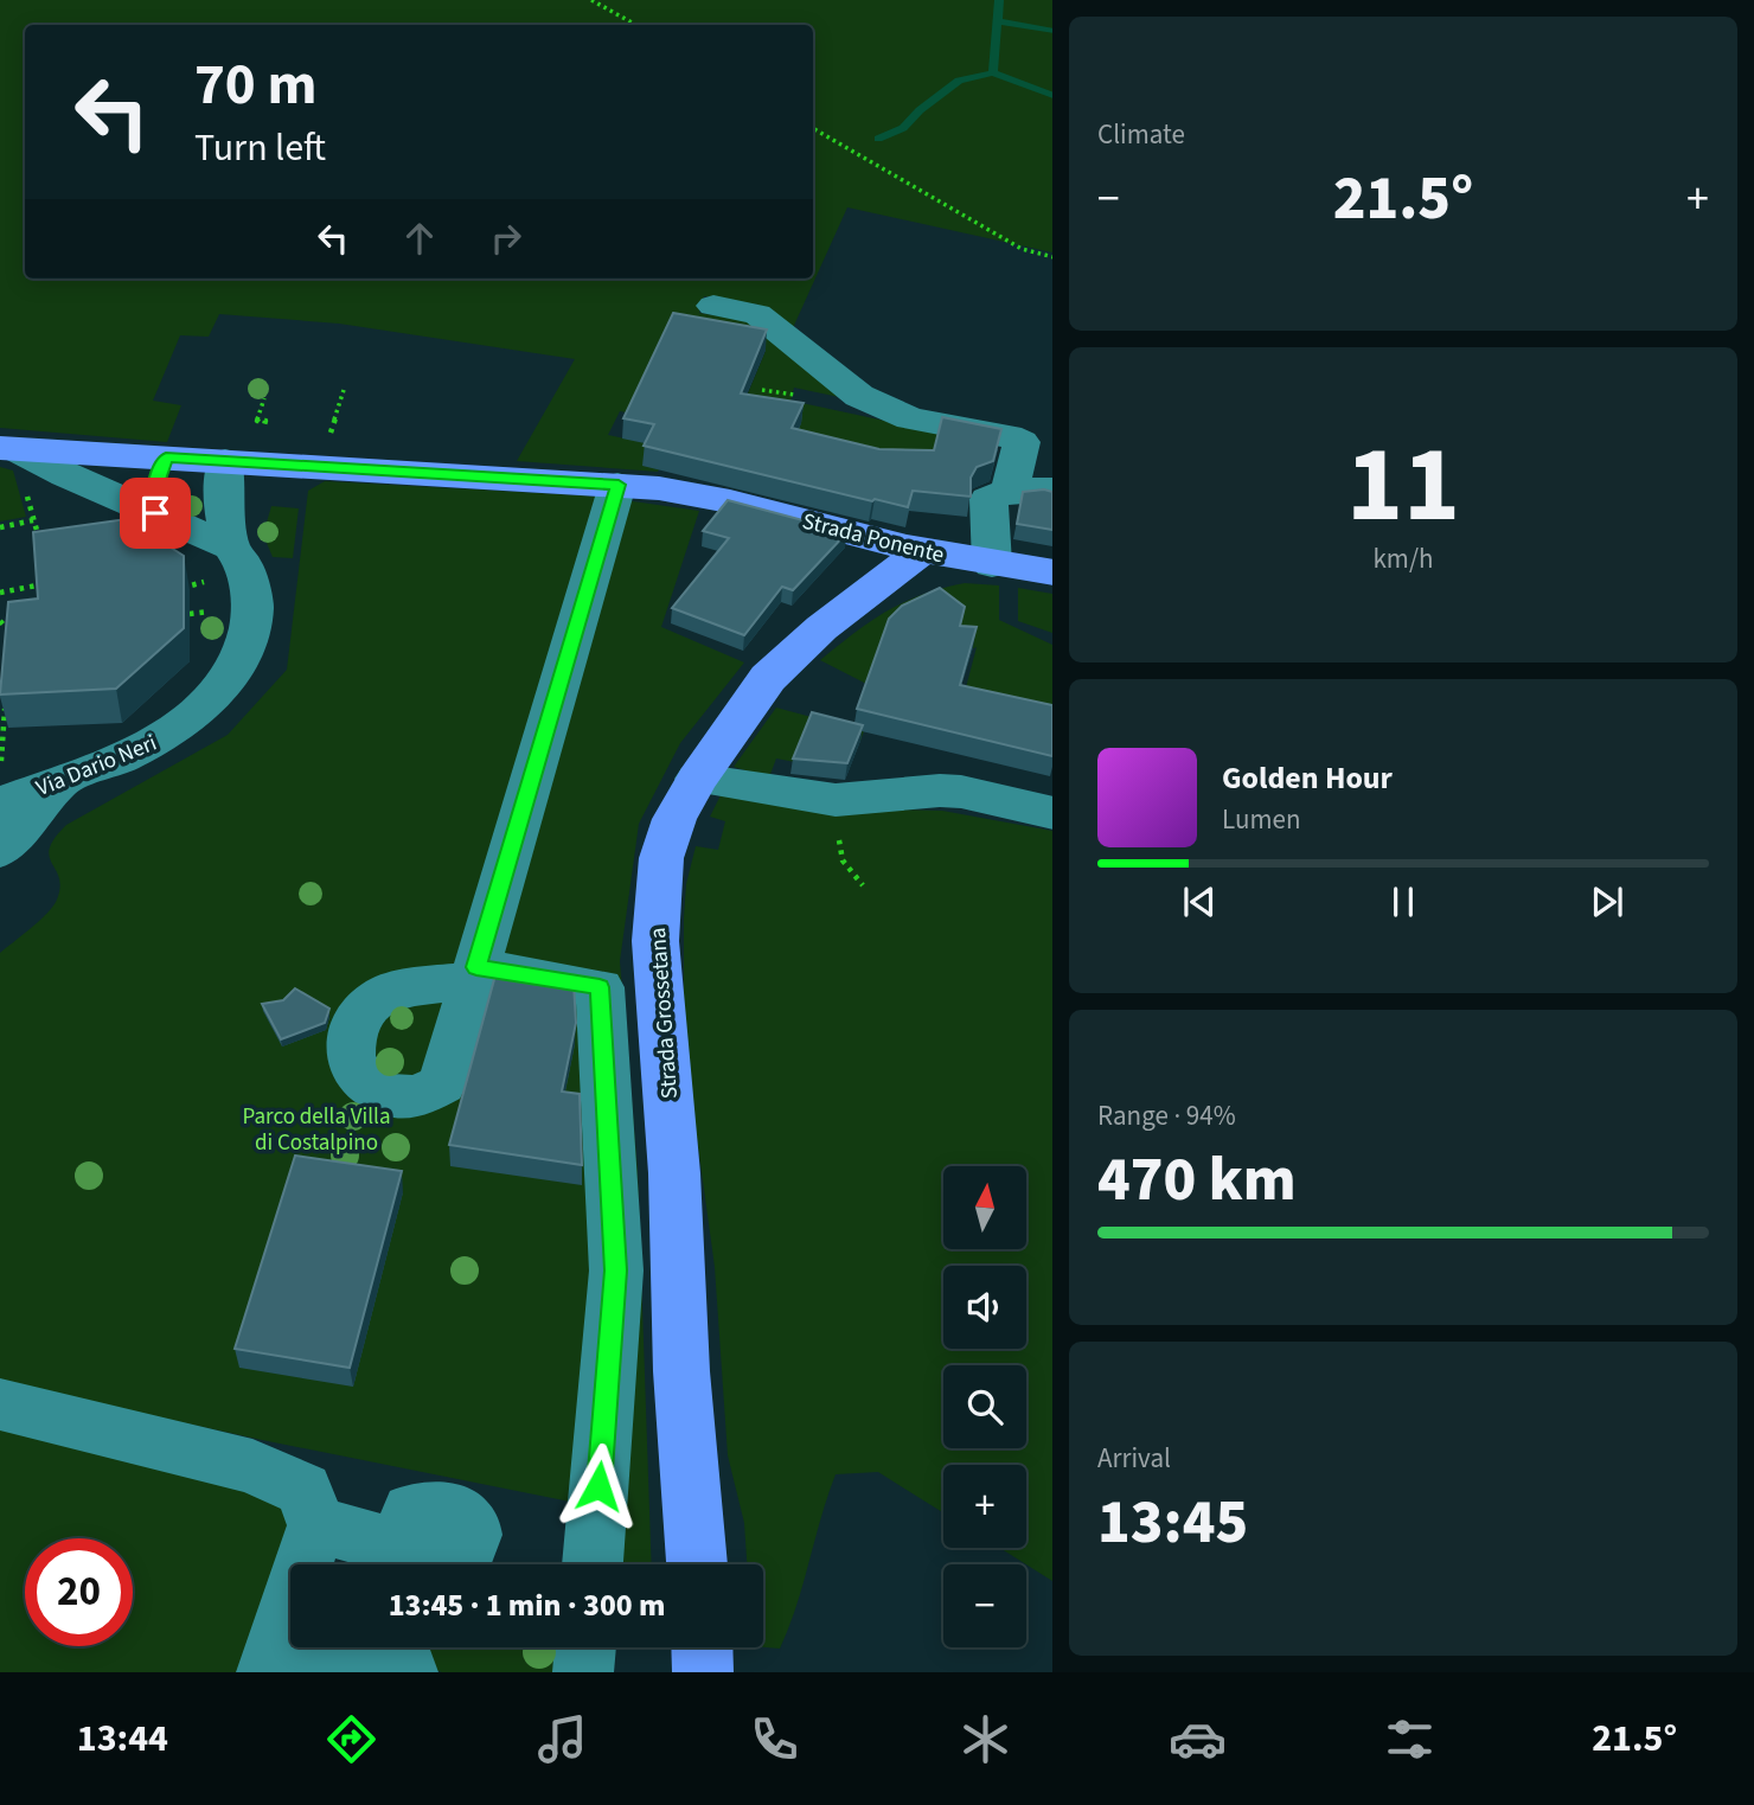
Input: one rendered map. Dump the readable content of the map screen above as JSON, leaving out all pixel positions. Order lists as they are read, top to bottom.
{
  "streets": {
    "main road": ["Strada Ponente", "Strada Grossetana"],
    "street": ["Via Dario Neri"]
  },
  "crossings": [
    ["Strada Ponente", "Via Dario Neri"],
    ["Strada Ponente", "Strada Grossetana"]
  ],
  "parks": ["Parco della Villa di Costalpino"],
  "north": "top",
  "page": {
    "tile": [
      "Climate",
      ["11", "km/h"],
      ["Range · 94%", "470 km"],
      ["Arrival", "13:45"]
    ],
    "turn": ["70 m", "Turn left"],
    "heat": ["−", "21.5°", "+"],
    "song": ["Golden Hour", "Lumen"],
    "map_buttons": ["+", "−"],
    "limit": "20",
    "trip": "13:45 · 1 min · 300 m",
    "tabs": ["13:44", "21.5°"]
  }
}
